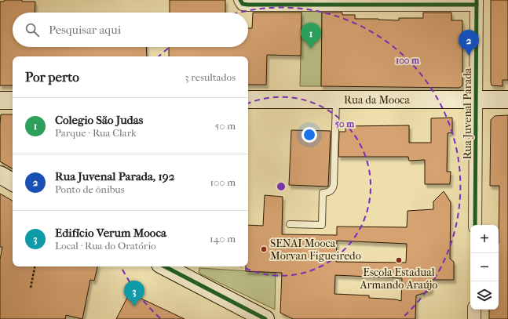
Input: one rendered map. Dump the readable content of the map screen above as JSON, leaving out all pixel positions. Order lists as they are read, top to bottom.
{
  "streets": {
    "main road": ["Rua da Mooca"],
    "street": ["Rua Juvenal Parada"]
  },
  "crossings": [
    ["Rua da Mooca", "Rua Juvenal Parada"]
  ],
  "places": ["SENAI Mooca Morvan Figueiredo", "Escola Estadual Armando Araújo"],
  "page": {
    "search": "Pesquisar aqui",
    "pins": ["1", "2", "3"],
    "heading": ["Por perto", "3 resultados"],
    "list": [
      {
        "mark": "1",
        "name": "Colegio São Judas",
        "note": "Parque · Rua Clark",
        "value": "50 m"
      },
      {
        "mark": "2",
        "name": "Rua Juvenal Parada, 192",
        "note": "Ponto de ônibus",
        "value": "100 m"
      },
      {
        "mark": "3",
        "name": "Edifício Verum Mooca",
        "note": "Local · Rua do Oratório",
        "value": "140 m"
      }
    ],
    "map_buttons": ["+", "−"]
  },
  "rings": ["100 m", "50 m"]
}
